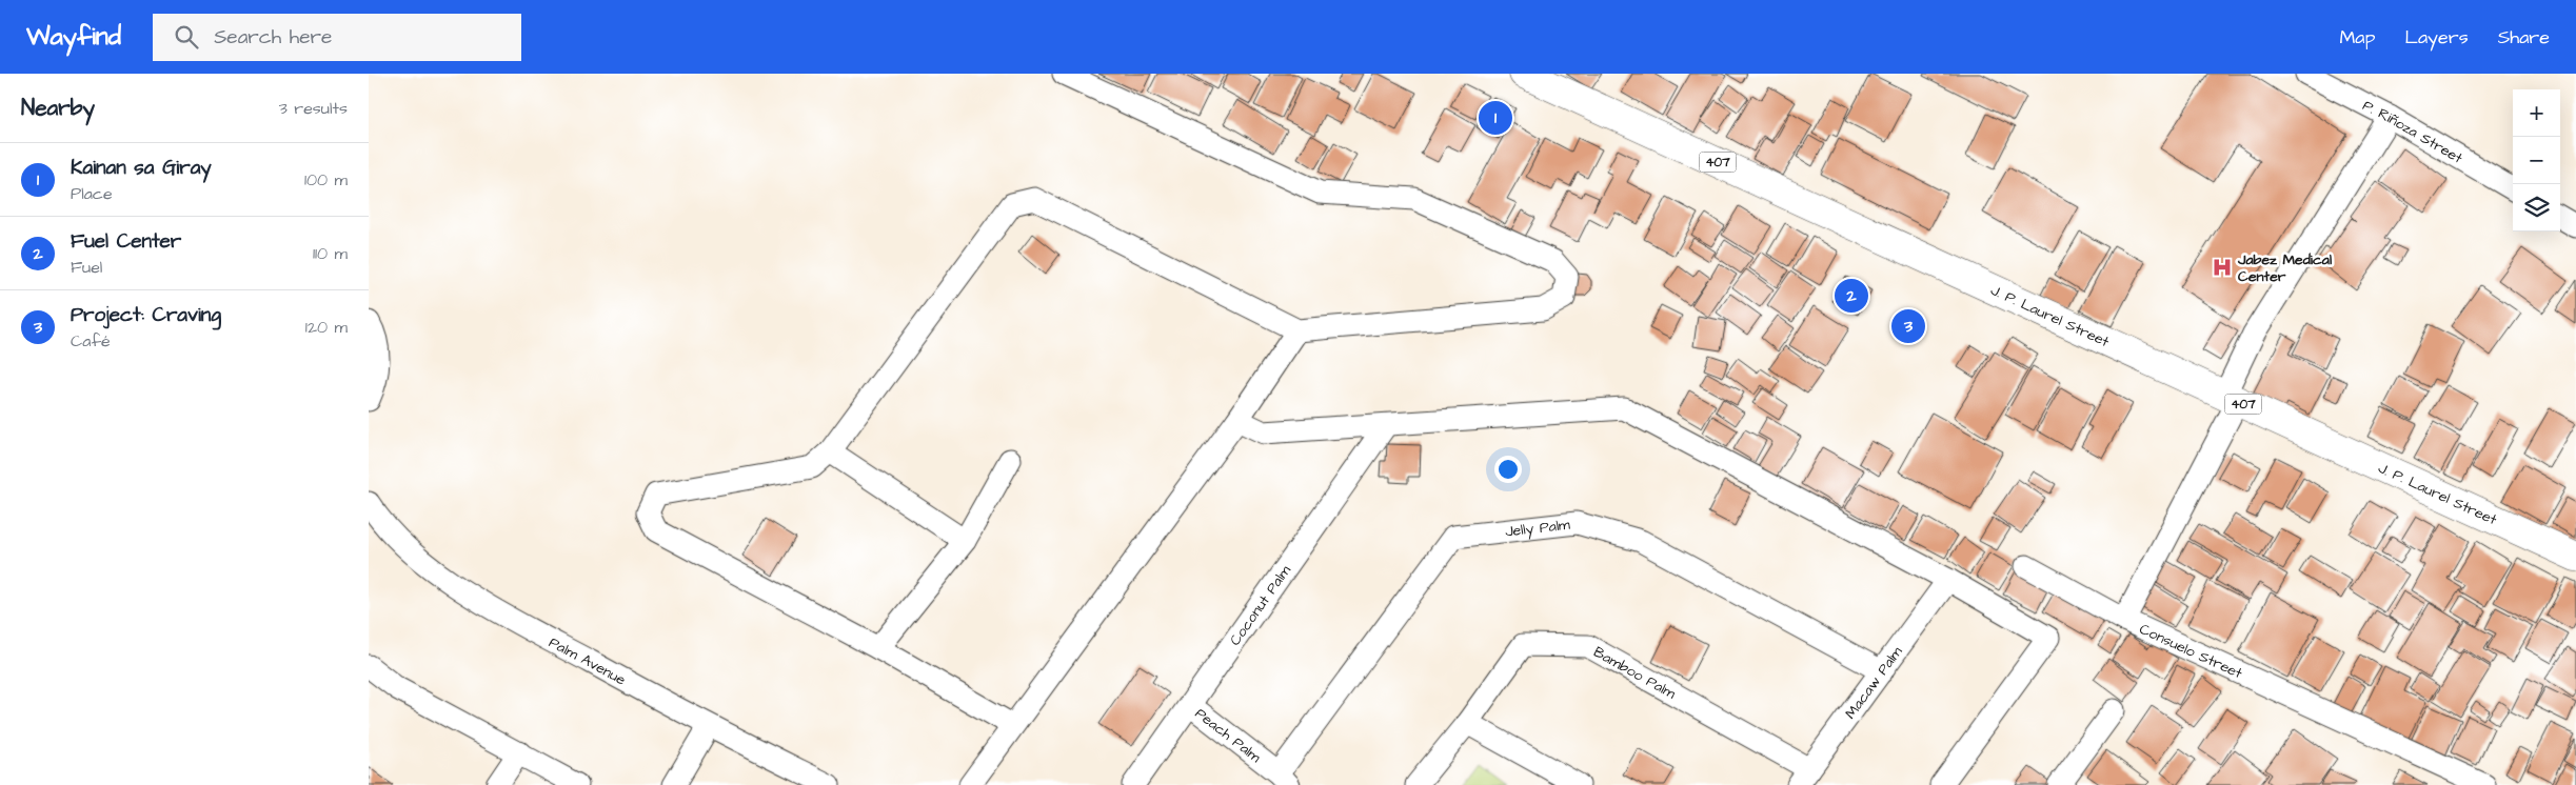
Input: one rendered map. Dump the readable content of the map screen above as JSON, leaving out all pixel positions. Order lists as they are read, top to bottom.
{
  "streets": {
    "main road": ["407", "J. P. Laurel Street"],
    "street": [
      "P. Riñoza Street",
      "Jelly Palm",
      "Coconut Palm",
      "Consuelo Street",
      "Palm Avenue",
      "Bamboo Palm",
      "Macaw Palm",
      "Peach Palm"
    ]
  },
  "crossings": [
    ["P. Riñoza Street", "Consuelo Street"],
    ["J. P. Laurel Street", "Consuelo Street"],
    ["Jelly Palm", "Macaw Palm"],
    ["Jelly Palm", "Peach Palm"],
    ["Coconut Palm", "Peach Palm"],
    ["Bamboo Palm", "Macaw Palm"]
  ],
  "places": {
    "hospital": ["Jabez Medical Center"]
  },
  "page": {
    "header": "Wayfind",
    "search": "Search here",
    "nav": ["Map", "Layers", "Share"],
    "heading": ["Nearby", "3 results"],
    "map_buttons": ["+", "−"],
    "pins": ["1", "2", "3"],
    "list": [
      {
        "mark": "1",
        "name": "Kainan sa Giray",
        "note": "Place",
        "value": "100 m"
      },
      {
        "mark": "2",
        "name": "Fuel Center",
        "note": "Fuel",
        "value": "110 m"
      },
      {
        "mark": "3",
        "name": "Project: Craving",
        "note": "Café",
        "value": "120 m"
      }
    ]
  }
}
